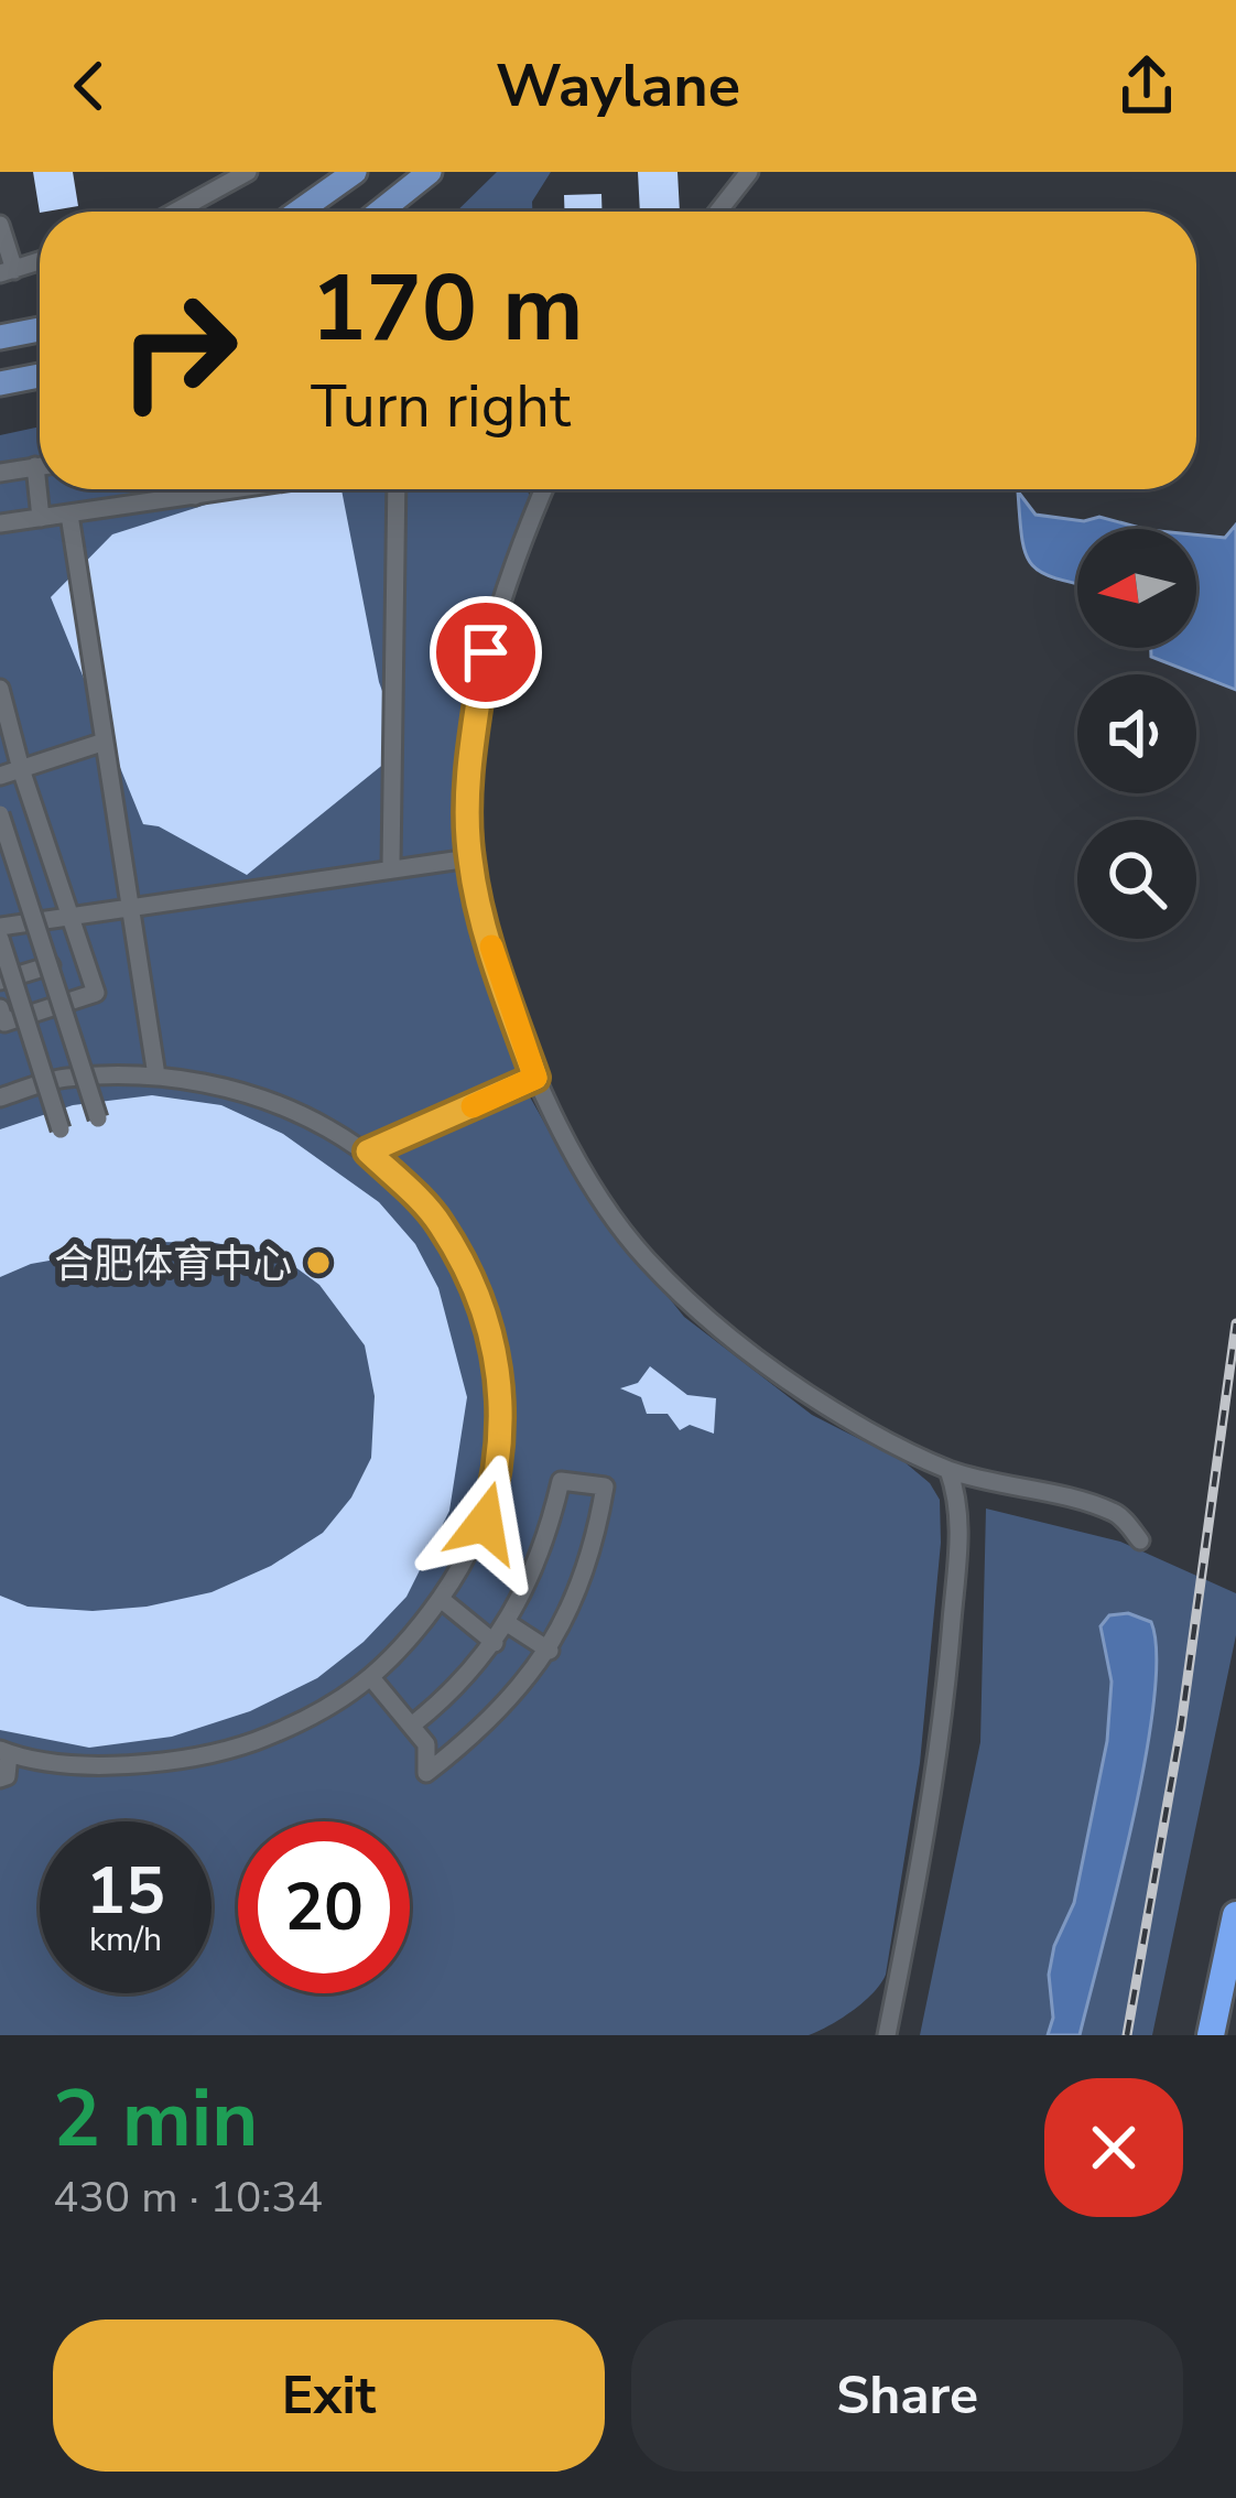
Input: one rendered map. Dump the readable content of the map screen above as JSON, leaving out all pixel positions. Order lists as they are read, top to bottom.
{
  "places": ["合肥体育中心"],
  "north": "left",
  "page": {
    "header": "Waylane",
    "turn": ["170 m", "Turn right"],
    "speed": "15 km/h",
    "limit": "20",
    "heading": ["2 min", "430 m · 10:34"],
    "buttons": ["Exit", "Share"]
  }
}
